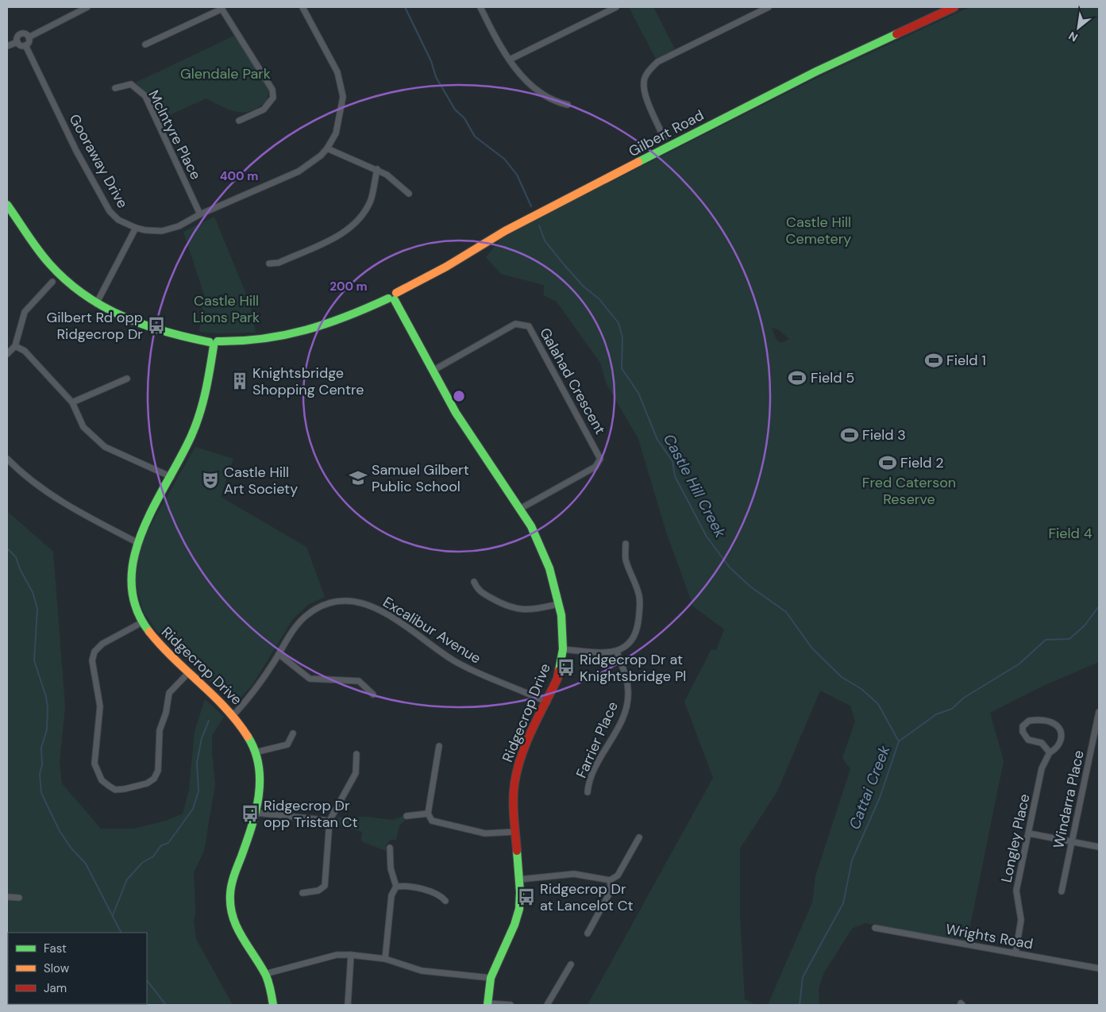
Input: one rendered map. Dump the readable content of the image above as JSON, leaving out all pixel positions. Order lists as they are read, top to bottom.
{
  "streets": {
    "street": [
      "Gilbert Road",
      "McIntyre Place",
      "Gooraway Drive",
      "Galahad Crescent",
      "Excalibur Avenue",
      "Ridgecrop Drive",
      "Farrier Place",
      "Windarra Place",
      "Longley Place",
      "Wrights Road"
    ]
  },
  "crossings": [
    ["Gilbert Road", "Ridgecrop Drive"],
    ["McIntyre Place", "Gooraway Drive"],
    ["Galahad Crescent", "Ridgecrop Drive"],
    ["Excalibur Avenue", "Ridgecrop Drive"],
    ["Longley Place", "Wrights Road"]
  ],
  "water": ["Castle Hill Creek", "Cattai Creek"],
  "parks": [
    "Glendale Park",
    "Castle Hill Cemetery",
    "Castle Hill Lions Park",
    "Fred Caterson Reserve",
    "Field 4"
  ],
  "places": {
    "bus stop": [
      "Gilbert Rd opp Ridgecrop Dr",
      "Ridgecrop Dr at Knightsbridge Pl",
      "Ridgecrop Dr opp Tristan Ct",
      "Ridgecrop Dr at Lancelot Ct"
    ],
    "sports": [
      "Field 1",
      "Field 5",
      "Field 3",
      "Field 2"
    ],
    "building": ["Knightsbridge Shopping Centre"],
    "school or university": ["Samuel Gilbert Public School"],
    "theatre": ["Castle Hill Art Society"]
  },
  "legend": ["Fast", "Slow", "Jam"],
  "north": "bottom left",
  "rings": ["400 m", "200 m"]
}
